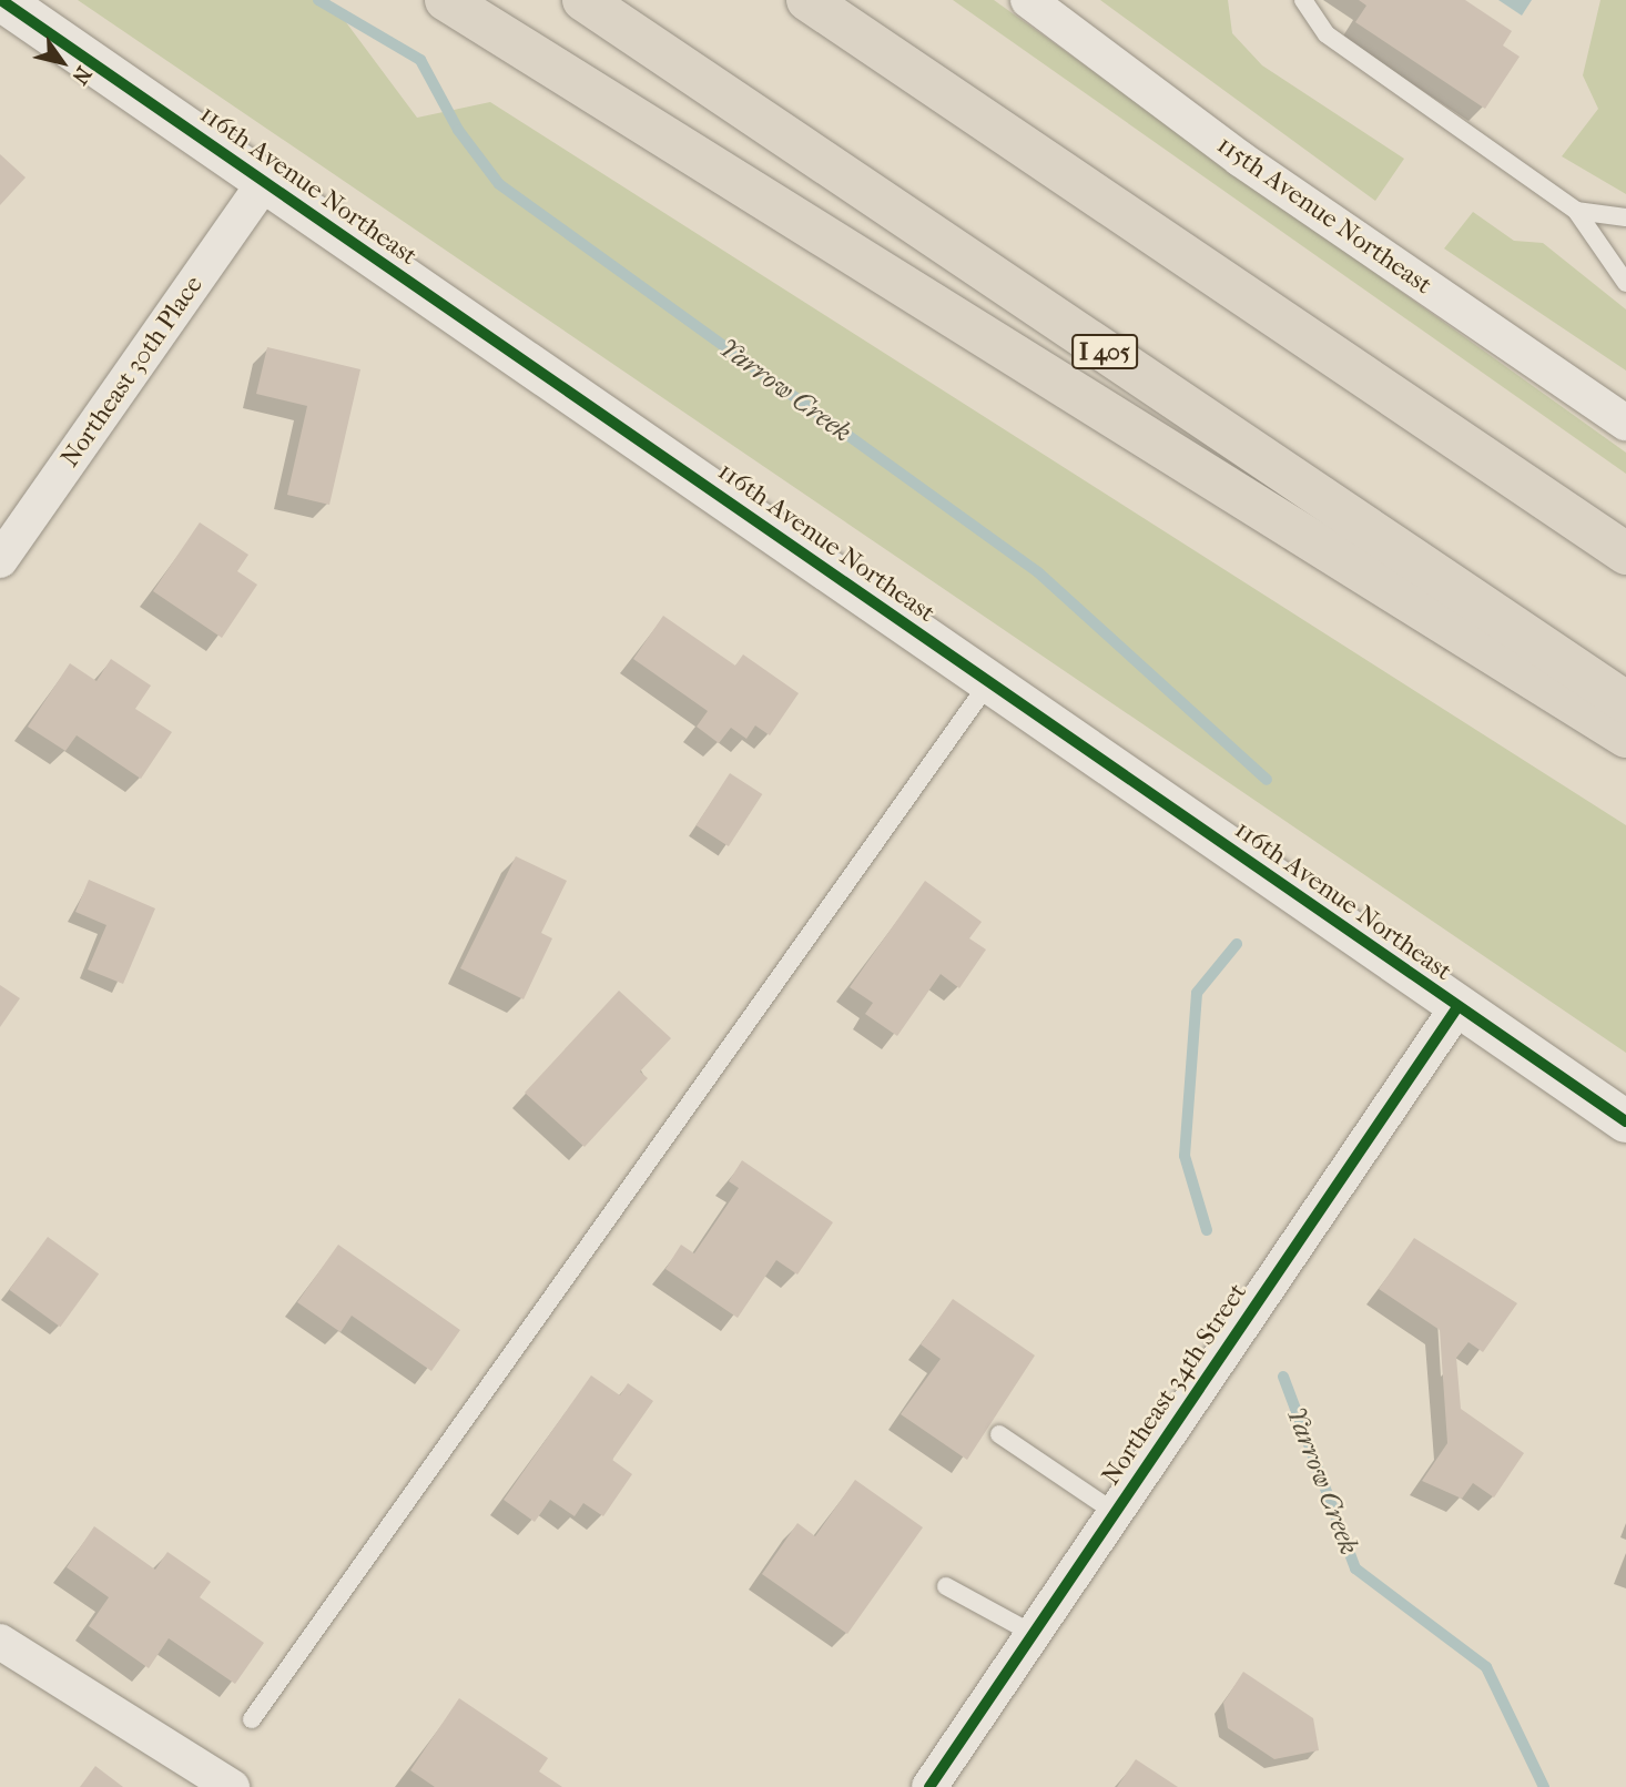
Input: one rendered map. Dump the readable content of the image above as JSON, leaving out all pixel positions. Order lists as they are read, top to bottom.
{
  "streets": {
    "highway": ["I 405"],
    "street": [
      "116th Avenue Northeast",
      "115th Avenue Northeast",
      "Northeast 30th Place",
      "Northeast 34th Street"
    ]
  },
  "crossings": [
    ["116th Avenue Northeast", "Northeast 30th Place"],
    ["116th Avenue Northeast", "Northeast 34th Street"]
  ],
  "water": ["Yarrow Creek"],
  "north": "bottom right"
}
